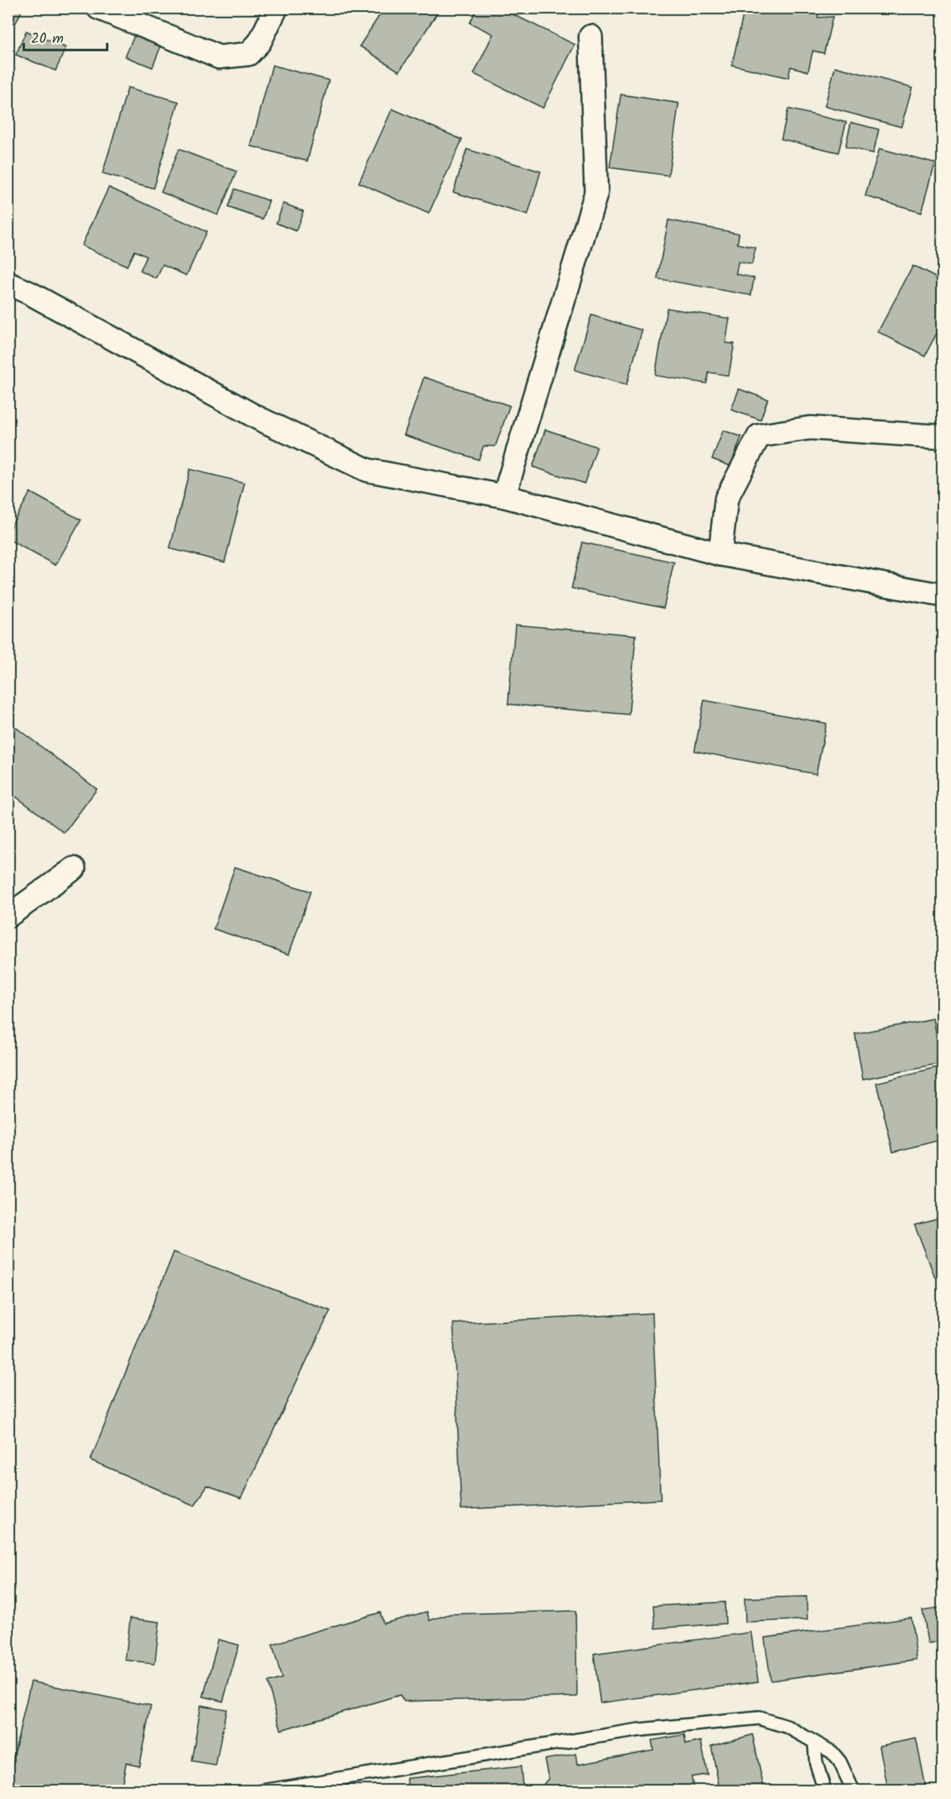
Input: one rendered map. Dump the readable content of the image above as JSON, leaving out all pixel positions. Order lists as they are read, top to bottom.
{
  "scale_bar": "20 m"
}
